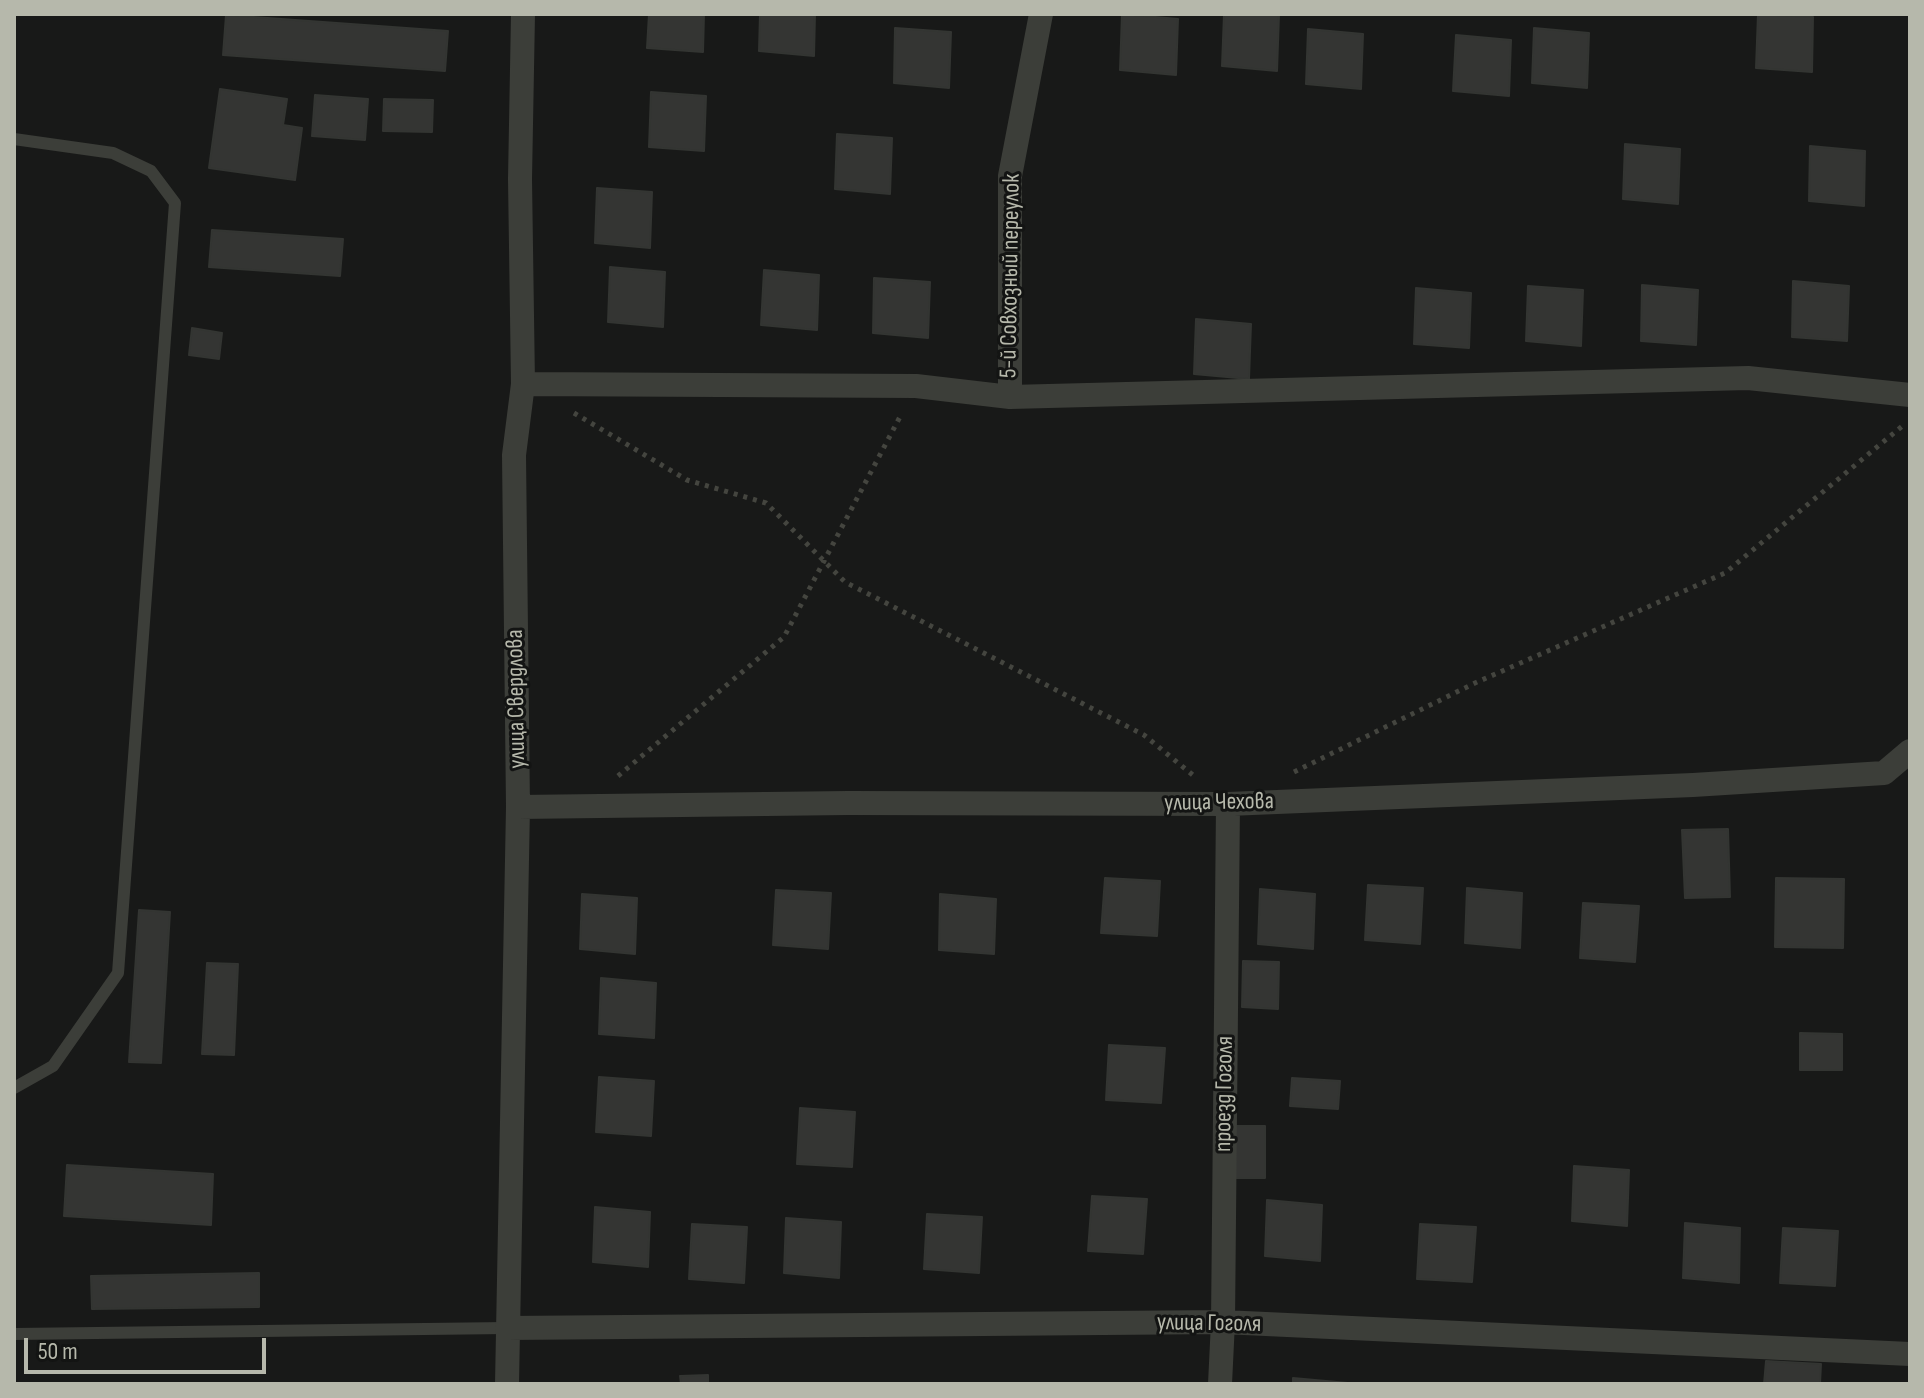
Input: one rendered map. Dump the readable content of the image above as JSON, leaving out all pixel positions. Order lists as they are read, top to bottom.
{
  "streets": {
    "street": [
      "5-й Совхозный переулок",
      "улица Свердлова",
      "улица Чехова",
      "проезд Гоголя",
      "улица Гоголя"
    ]
  },
  "crossings": [
    ["улица Свердлова", "улица Чехова"],
    ["улица Свердлова", "улица Гоголя"],
    ["улица Чехова", "проезд Гоголя"],
    ["проезд Гоголя", "улица Гоголя"]
  ],
  "scale_bar": "50 m"
}
